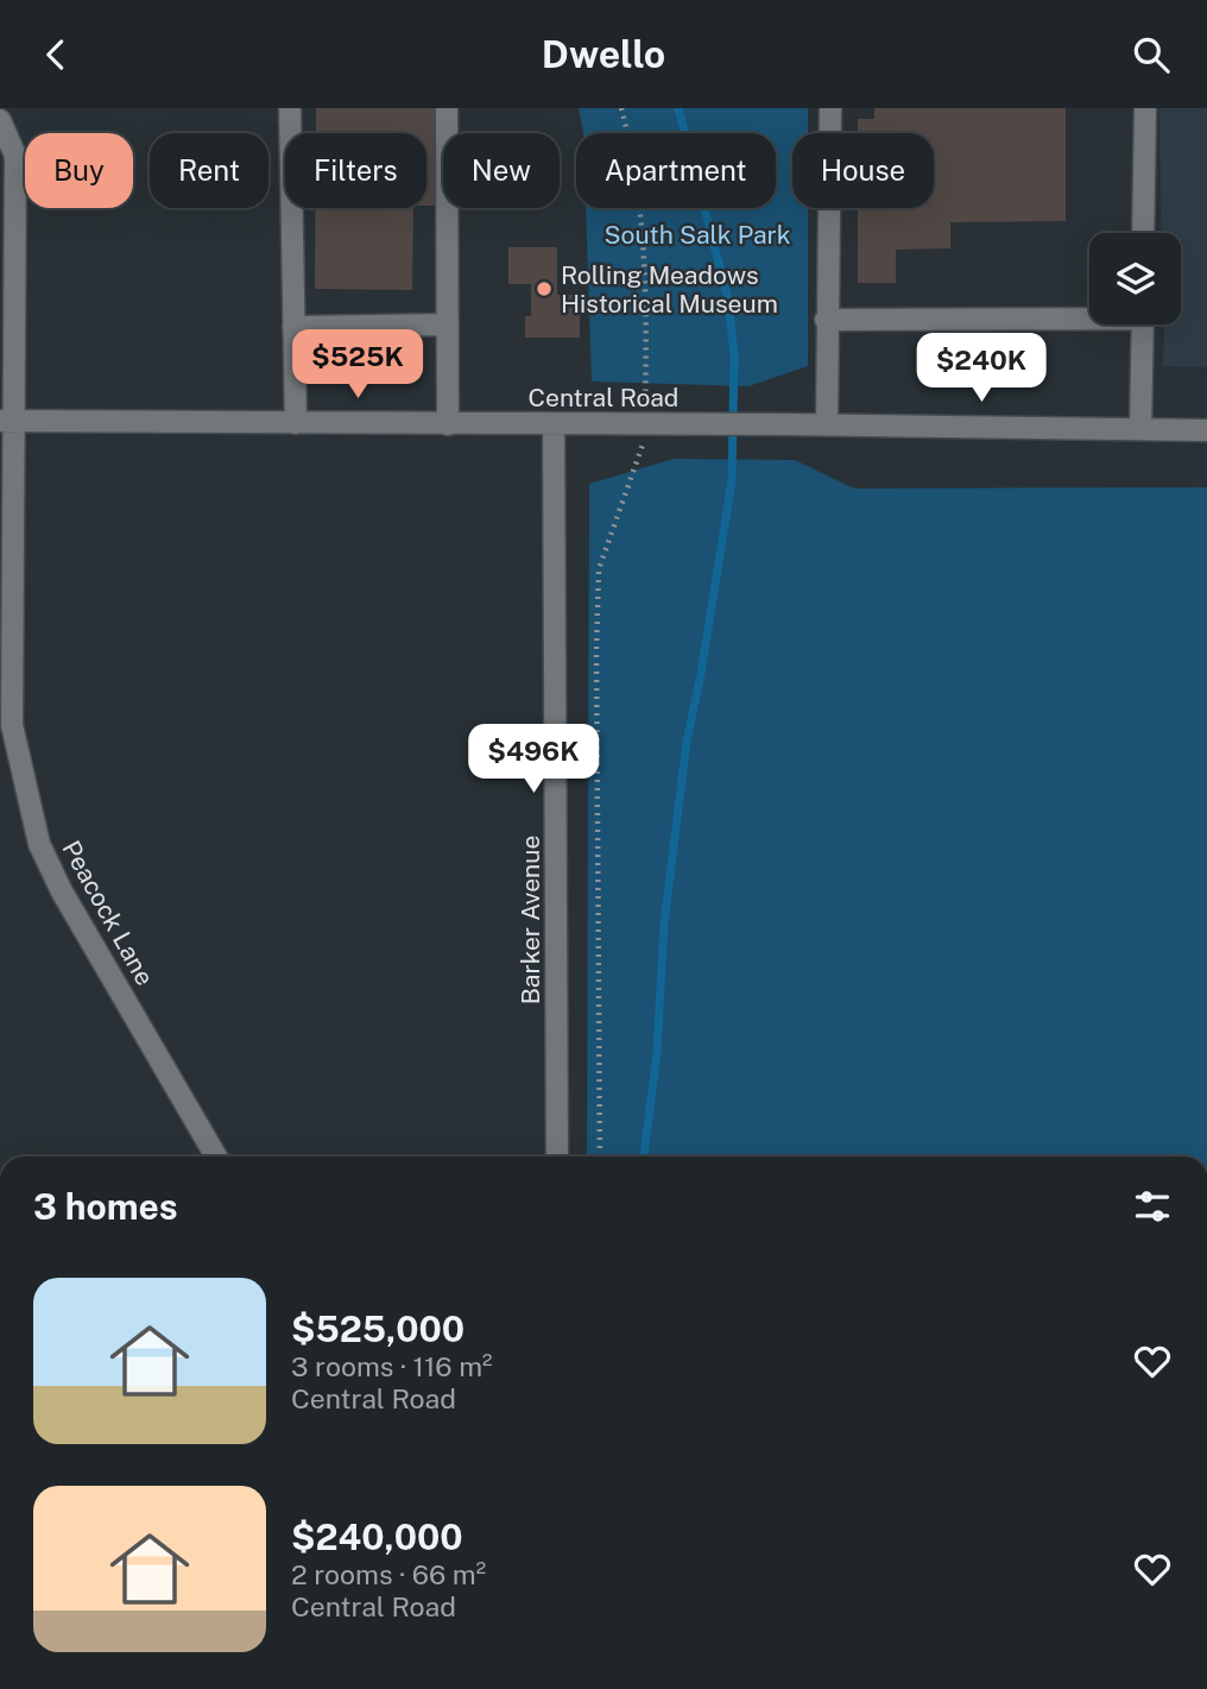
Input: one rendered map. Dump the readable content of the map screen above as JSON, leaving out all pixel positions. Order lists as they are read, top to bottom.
{
  "streets": {
    "street": ["Central Road", "Peacock Lane", "Barker Avenue"]
  },
  "crossings": [
    ["Central Road", "Peacock Lane"],
    ["Central Road", "Barker Avenue"]
  ],
  "parks": ["South Salk Park"],
  "places": ["Rolling Meadows Historical Museum"],
  "page": {
    "header": "Dwello",
    "chip": [
      "Buy",
      "Rent",
      "Filters",
      "New",
      "Apartment",
      "House"
    ],
    "price": ["$525K", "$240K", "$496K"],
    "heading": "3 homes",
    "list": [
      {
        "name": "$525,000",
        "note": "3 rooms · 116 m² · Central Road"
      },
      {
        "name": "$240,000",
        "note": "2 rooms · 66 m² · Central Road"
      }
    ]
  }
}
